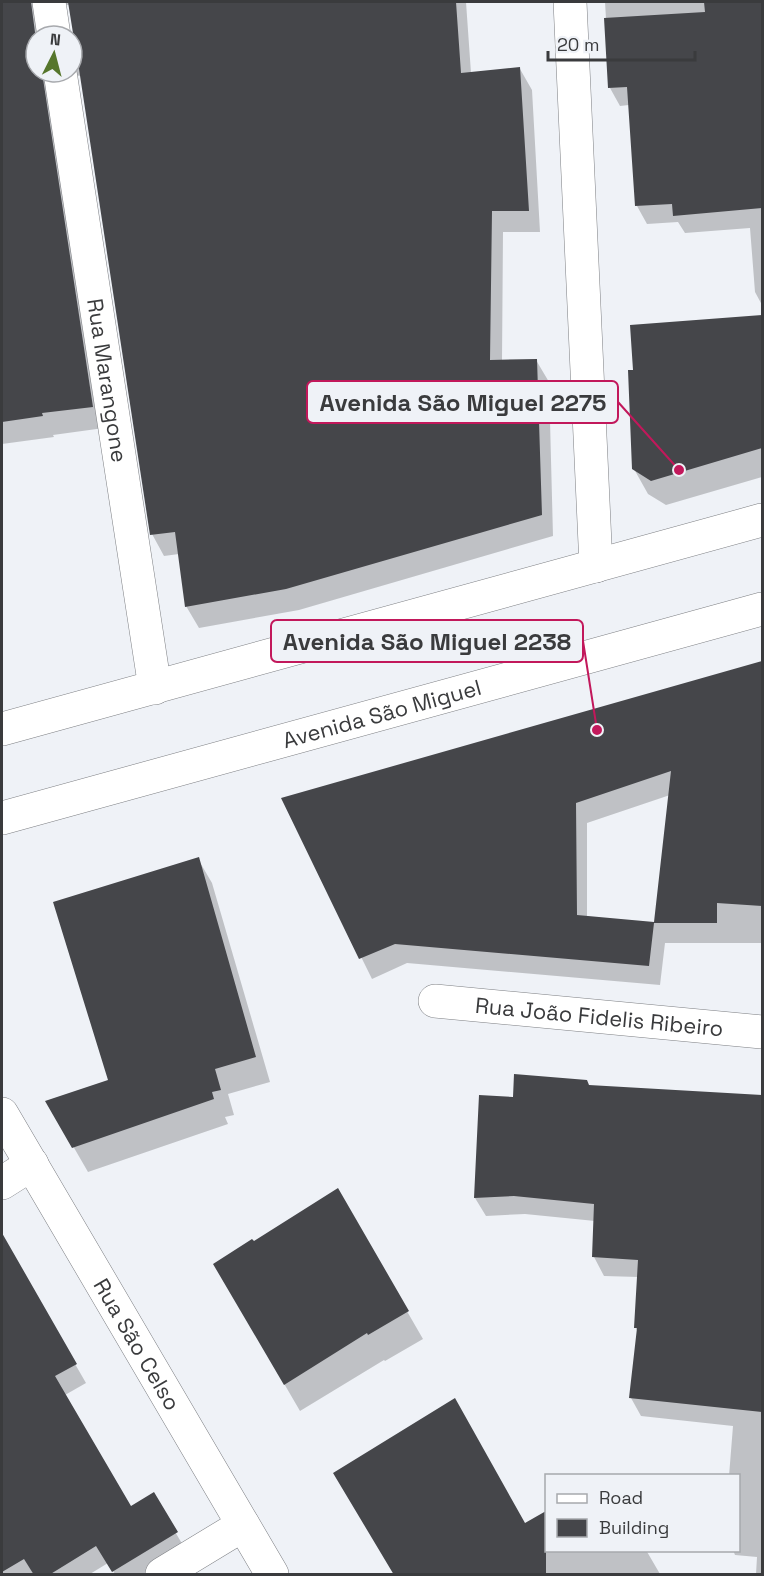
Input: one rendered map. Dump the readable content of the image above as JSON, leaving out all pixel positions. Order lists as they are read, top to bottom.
{
  "streets": {
    "street": [
      "Rua Marangone",
      "Avenida São Miguel",
      "Rua João Fidelis Ribeiro",
      "Rua São Celso"
    ]
  },
  "places": ["Avenida São Miguel 2275", "Avenida São Miguel 2238"],
  "legend": ["Road", "Building"],
  "scale_bar": "20 m",
  "north": "top"
}
